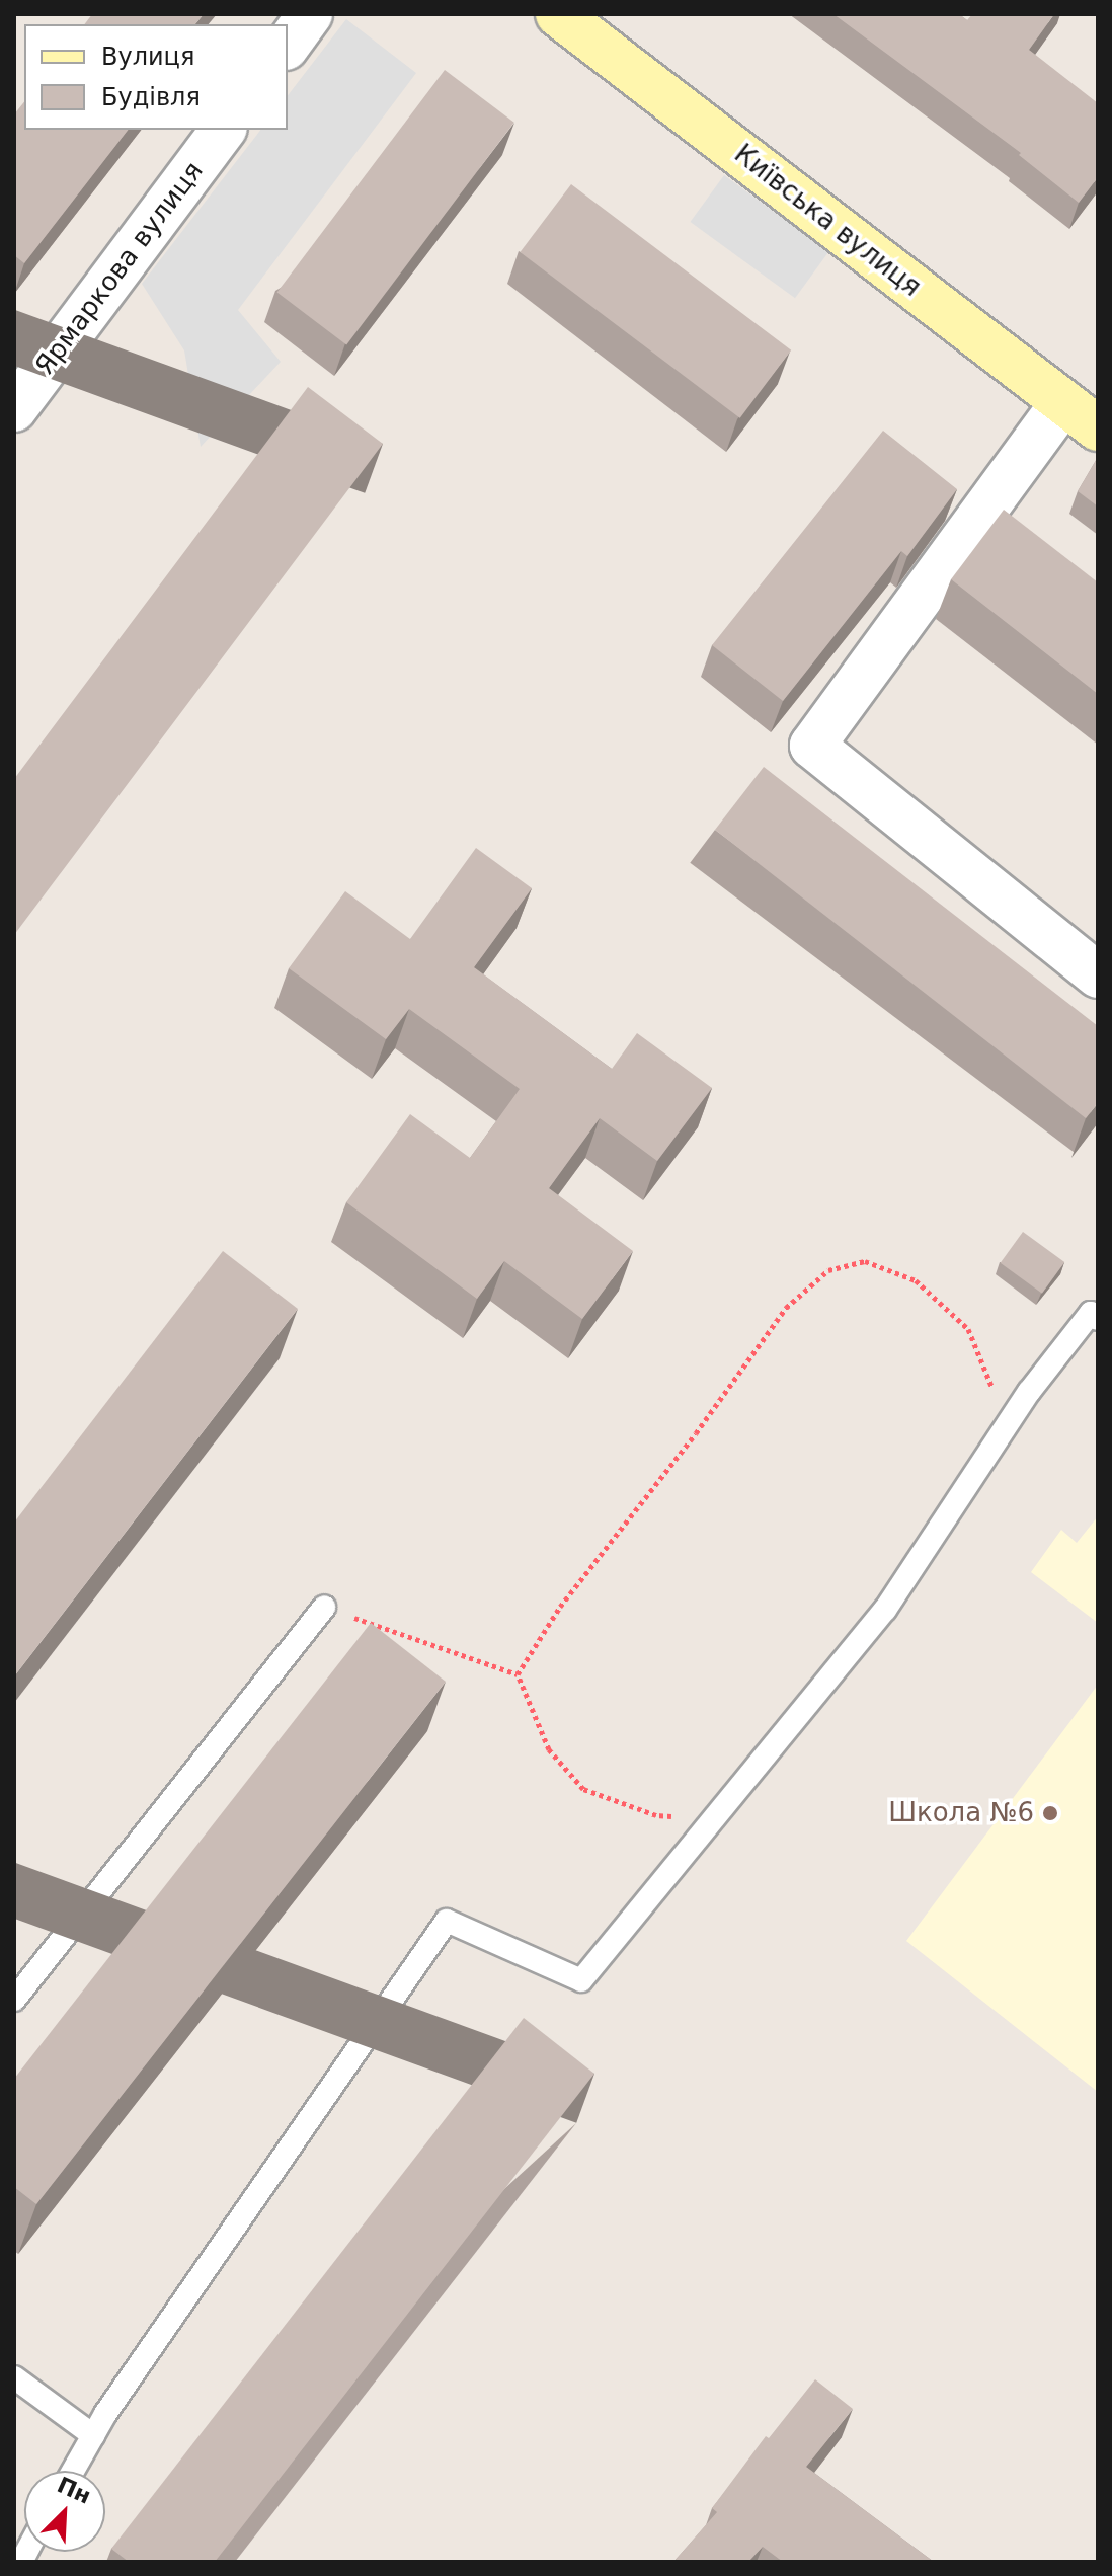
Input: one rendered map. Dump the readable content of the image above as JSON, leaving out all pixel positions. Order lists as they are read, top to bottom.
{
  "streets": {
    "street": ["Київська вулиця", "Ярмаркова вулиця"]
  },
  "places": ["Школа №6"],
  "legend": ["Вулиця", "Будівля"],
  "north": "top right"
}
